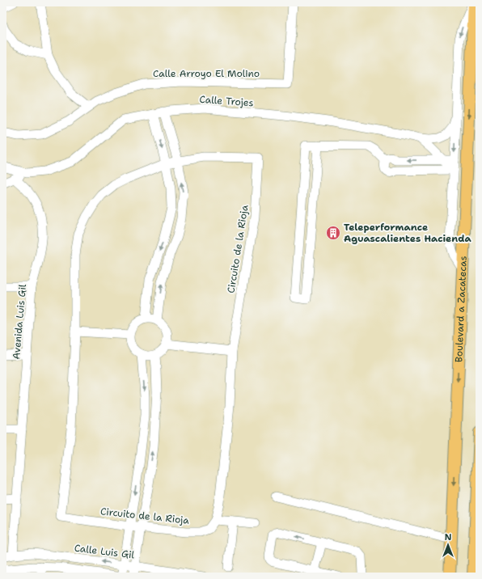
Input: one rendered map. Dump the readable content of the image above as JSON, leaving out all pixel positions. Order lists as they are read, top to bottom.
{
  "streets": {
    "main road": ["Boulevard a Zacatecas"],
    "street": [
      "Calle Arroyo El Molino",
      "Calle Trojes",
      "Circuito de la Rioja",
      "Avenida Luis Gil",
      "Calle Luis Gil"
    ]
  },
  "crossings": [
    ["Avenida Luis Gil", "Calle Luis Gil"]
  ],
  "one_way": ["Boulevard a Zacatecas"],
  "places": {
    "building": ["Teleperformance Aguascalientes Hacienda"]
  },
  "north": "top"
}
